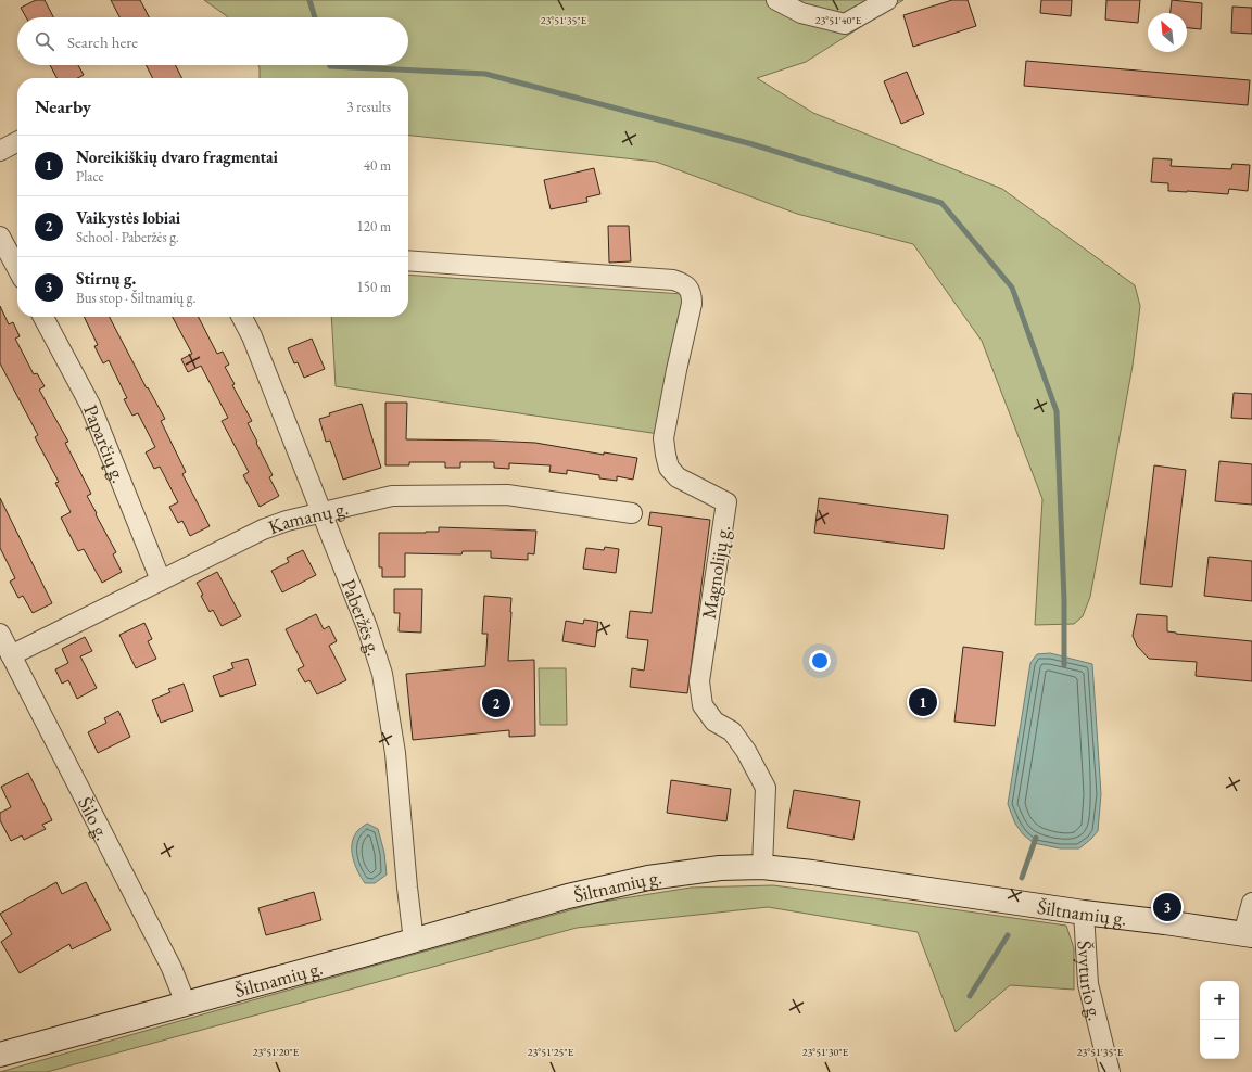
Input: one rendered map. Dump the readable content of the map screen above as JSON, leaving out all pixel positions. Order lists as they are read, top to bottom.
{
  "streets": {
    "main road": ["Šiltnamių g."],
    "street": [
      "Paparčių g.",
      "Kamanų g.",
      "Magnolijų g.",
      "Paberžės g.",
      "Šilo g.",
      "Švyturio g."
    ]
  },
  "crossings": [
    ["Paparčių g.", "Kamanų g."],
    ["Kamanų g.", "Paberžės g."],
    ["Kamanų g.", "Šilo g."],
    ["Magnolijų g.", "Šiltnamių g."],
    ["Paberžės g.", "Šiltnamių g."],
    ["Šilo g.", "Šiltnamių g."],
    ["Šiltnamių g.", "Švyturio g."]
  ],
  "north": "top left",
  "page": {
    "search": "Search here",
    "heading": ["Nearby", "3 results"],
    "list": [
      {
        "mark": "1",
        "name": "Noreikiškių dvaro fragmentai",
        "note": "Place",
        "value": "40 m"
      },
      {
        "mark": "2",
        "name": "Vaikystės lobiai",
        "note": "School · Paberžės g.",
        "value": "120 m"
      },
      {
        "mark": "3",
        "name": "Stirnų g.",
        "note": "Bus stop · Šiltnamių g.",
        "value": "150 m"
      }
    ],
    "pins": ["1", "2", "3"],
    "map_buttons": ["+", "−"]
  },
  "coordinates": [
    "23°51'35\"E",
    "23°51'40\"E",
    "23°51'20\"E",
    "23°51'25\"E",
    "23°51'30\"E"
  ]
}
